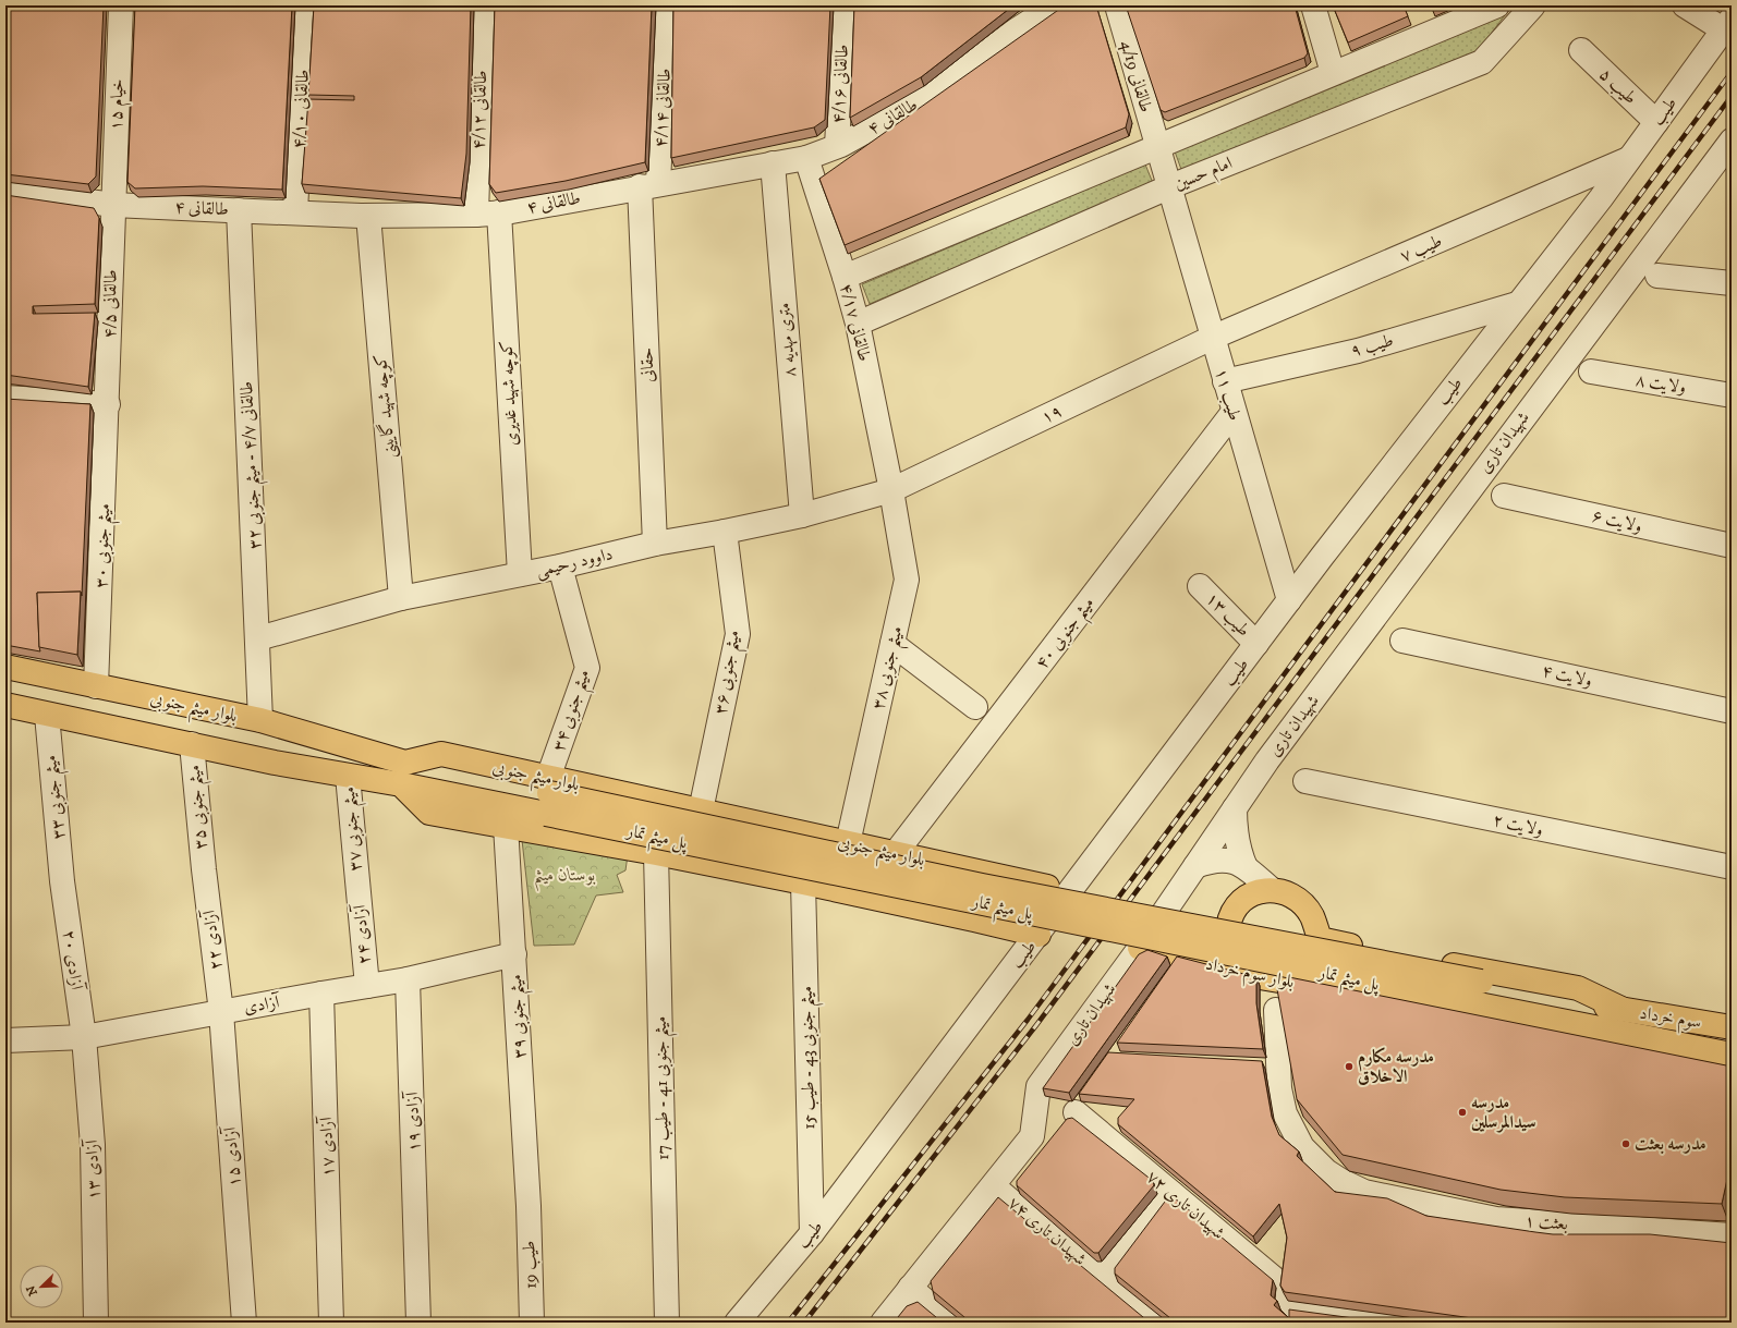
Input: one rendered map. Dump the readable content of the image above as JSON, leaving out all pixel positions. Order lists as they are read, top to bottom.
{
  "streets": {
    "main road": [
      "بلوار میثم جنوبی",
      "پل میثم تمار",
      "بلوار سوم خرداد",
      "سوم خرداد"
    ],
    "street": [
      "طالقانی 4/19",
      "طالقانی ۴/۱۶",
      "طیب ۵",
      "خیام ۱۵",
      "طالقانی ۴/۱۴",
      "طالقانی ۴/۱۰",
      "طالقانی ۴/۱۲",
      "طیب",
      "طالقانی ۴",
      "امام حسین",
      "طیب ۷",
      "طالقانی ۴/۵",
      "طالقانی ۴/۱۷",
      "۸ متری مهدیه",
      "طیب ۹",
      "حقانی",
      "ولایت ۸",
      "کوچه شهید غدیری",
      "طیب ۱۱",
      "کوچه شهید گایینی",
      "۱۹",
      "شهیدان تاری",
      "طالقانی ۴/۷ - میثم جنوبی ۳۲",
      "ولایت ۶",
      "میثم جنوبی ۳۰",
      "داوود رحیمی",
      "طیب ۱۳",
      "میثم جنوبی ۴۰",
      "میثم جنوبی ۳۸",
      "میثم جنوبی ۳۶",
      "ولایت ۴",
      "میثم جنوبی ۳۴",
      "میثم جنوبی ۳۳",
      "میثم جنوبی ۳۵",
      "ولایت ۲",
      "میثم جنوبی ۳۷",
      "آزادی ۲۴",
      "آزادی ۲۲",
      "آزادی ۲۰",
      "آزادی",
      "میثم جنوبی ۳۹",
      "میثم جنوبی 43 - طیب 15",
      "میثم جنوبی 41 - طیب 17",
      "آزادی ۱۹",
      "آزادی ۱۷",
      "آزادی ۱۵",
      "آزادی ۱۳",
      "شهیدان تاری ۷۲",
      "بعثت ۱",
      "شهیدان تاری ۷۴",
      "طیب 19"
    ]
  },
  "crossings": [
    ["طالقانی 4/19", "امام حسین"],
    ["طالقانی 4/19", "طیب ۱۱"],
    ["طالقانی ۴/۱۶", "طالقانی ۴"],
    ["طیب ۵", "طیب"],
    ["خیام ۱۵", "طالقانی ۴"],
    ["خیام ۱۵", "طالقانی ۴/۵"],
    ["طالقانی ۴/۱۴", "طالقانی ۴"],
    ["طالقانی ۴/۱۴", "حقانی"],
    ["طالقانی ۴/۱۰", "طالقانی ۴"],
    ["طالقانی ۴/۱۲", "طالقانی ۴"],
    ["طالقانی ۴/۱۲", "کوچه شهید غدیری"],
    ["طیب", "طیب ۷"],
    ["طیب", "طیب ۹"],
    ["طیب", "طیب ۱۱"],
    ["طیب", "طیب ۱۳"],
    ["طیب", "بلوار میثم جنوبی"],
    ["طیب", "میثم جنوبی 43 - طیب 15"],
    ["طالقانی ۴", "طالقانی ۴/۵"],
    ["طالقانی ۴", "طالقانی ۴/۱۷"],
    ["طالقانی ۴", "۸ متری مهدیه"],
    ["طالقانی ۴", "حقانی"],
    ["طالقانی ۴", "کوچه شهید غدیری"],
    ["طالقانی ۴", "کوچه شهید گایینی"],
    ["طالقانی ۴", "طالقانی ۴/۷ - میثم جنوبی ۳۲"],
    ["امام حسین", "طالقانی ۴/۱۷"],
    ["امام حسین", "طیب ۱۱"],
    ["طیب ۷", "طیب ۱۱"],
    ["طیب ۷", "۱۹"],
    ["طالقانی ۴/۵", "میثم جنوبی ۳۰"],
    ["طالقانی ۴/۱۷", "۱۹"],
    ["طالقانی ۴/۱۷", "داوود رحیمی"],
    ["طالقانی ۴/۱۷", "میثم جنوبی ۳۸"],
    ["۸ متری مهدیه", "داوود رحیمی"],
    ["طیب ۹", "طیب ۱۱"],
    ["حقانی", "داوود رحیمی"],
    ["کوچه شهید غدیری", "داوود رحیمی"],
    ["طیب ۱۱", "۱۹"],
    ["طیب ۱۱", "میثم جنوبی ۴۰"],
    ["کوچه شهید گایینی", "داوود رحیمی"],
    ["۱۹", "داوود رحیمی"],
    ["۱۹", "میثم جنوبی ۳۸"],
    ["شهیدان تاری", "بلوار سوم خرداد"],
    ["شهیدان تاری", "شهیدان تاری ۷۴"],
    ["طالقانی ۴/۷ - میثم جنوبی ۳۲", "داوود رحیمی"],
    ["طالقانی ۴/۷ - میثم جنوبی ۳۲", "بلوار میثم جنوبی"],
    ["میثم جنوبی ۳۰", "بلوار میثم جنوبی"],
    ["داوود رحیمی", "میثم جنوبی ۳۸"],
    ["داوود رحیمی", "میثم جنوبی ۳۶"],
    ["داوود رحیمی", "میثم جنوبی ۳۴"],
    ["میثم جنوبی ۴۰", "بلوار میثم جنوبی"],
    ["میثم جنوبی ۳۸", "بلوار میثم جنوبی"],
    ["میثم جنوبی ۳۶", "بلوار میثم جنوبی"],
    ["بلوار میثم جنوبی", "میثم جنوبی ۳۴"],
    ["بلوار میثم جنوبی", "میثم جنوبی ۳۳"],
    ["بلوار میثم جنوبی", "میثم جنوبی ۳۵"],
    ["بلوار میثم جنوبی", "میثم جنوبی ۳۷"],
    ["بلوار میثم جنوبی", "پل میثم تمار"],
    ["بلوار میثم جنوبی", "میثم جنوبی ۳۹"],
    ["بلوار میثم جنوبی", "میثم جنوبی 43 - طیب 15"],
    ["بلوار میثم جنوبی", "میثم جنوبی 41 - طیب 17"],
    ["میثم جنوبی ۳۴", "پل میثم تمار"],
    ["میثم جنوبی ۳۳", "آزادی ۲۰"],
    ["میثم جنوبی ۳۵", "آزادی ۲۲"],
    ["میثم جنوبی ۳۷", "آزادی ۲۴"],
    ["پل میثم تمار", "بلوار سوم خرداد"],
    ["پل میثم تمار", "سوم خرداد"],
    ["آزادی ۲۴", "آزادی"],
    ["آزادی ۲۲", "آزادی"],
    ["آزادی ۲۲", "آزادی ۱۵"],
    ["آزادی ۲۰", "آزادی"],
    ["آزادی ۲۰", "آزادی ۱۳"],
    ["آزادی", "میثم جنوبی ۳۹"],
    ["آزادی", "آزادی ۱۹"],
    ["آزادی", "آزادی ۱۷"],
    ["آزادی", "آزادی ۱۵"],
    ["آزادی", "آزادی ۱۳"],
    ["میثم جنوبی ۳۹", "طیب 19"]
  ],
  "parks": ["بوستان میثم"],
  "places": ["مدرسه مکارم الاخلاق", "مدرسه سیدالمرسلین", "مدرسه بعثت"],
  "north": "bottom left"
}
